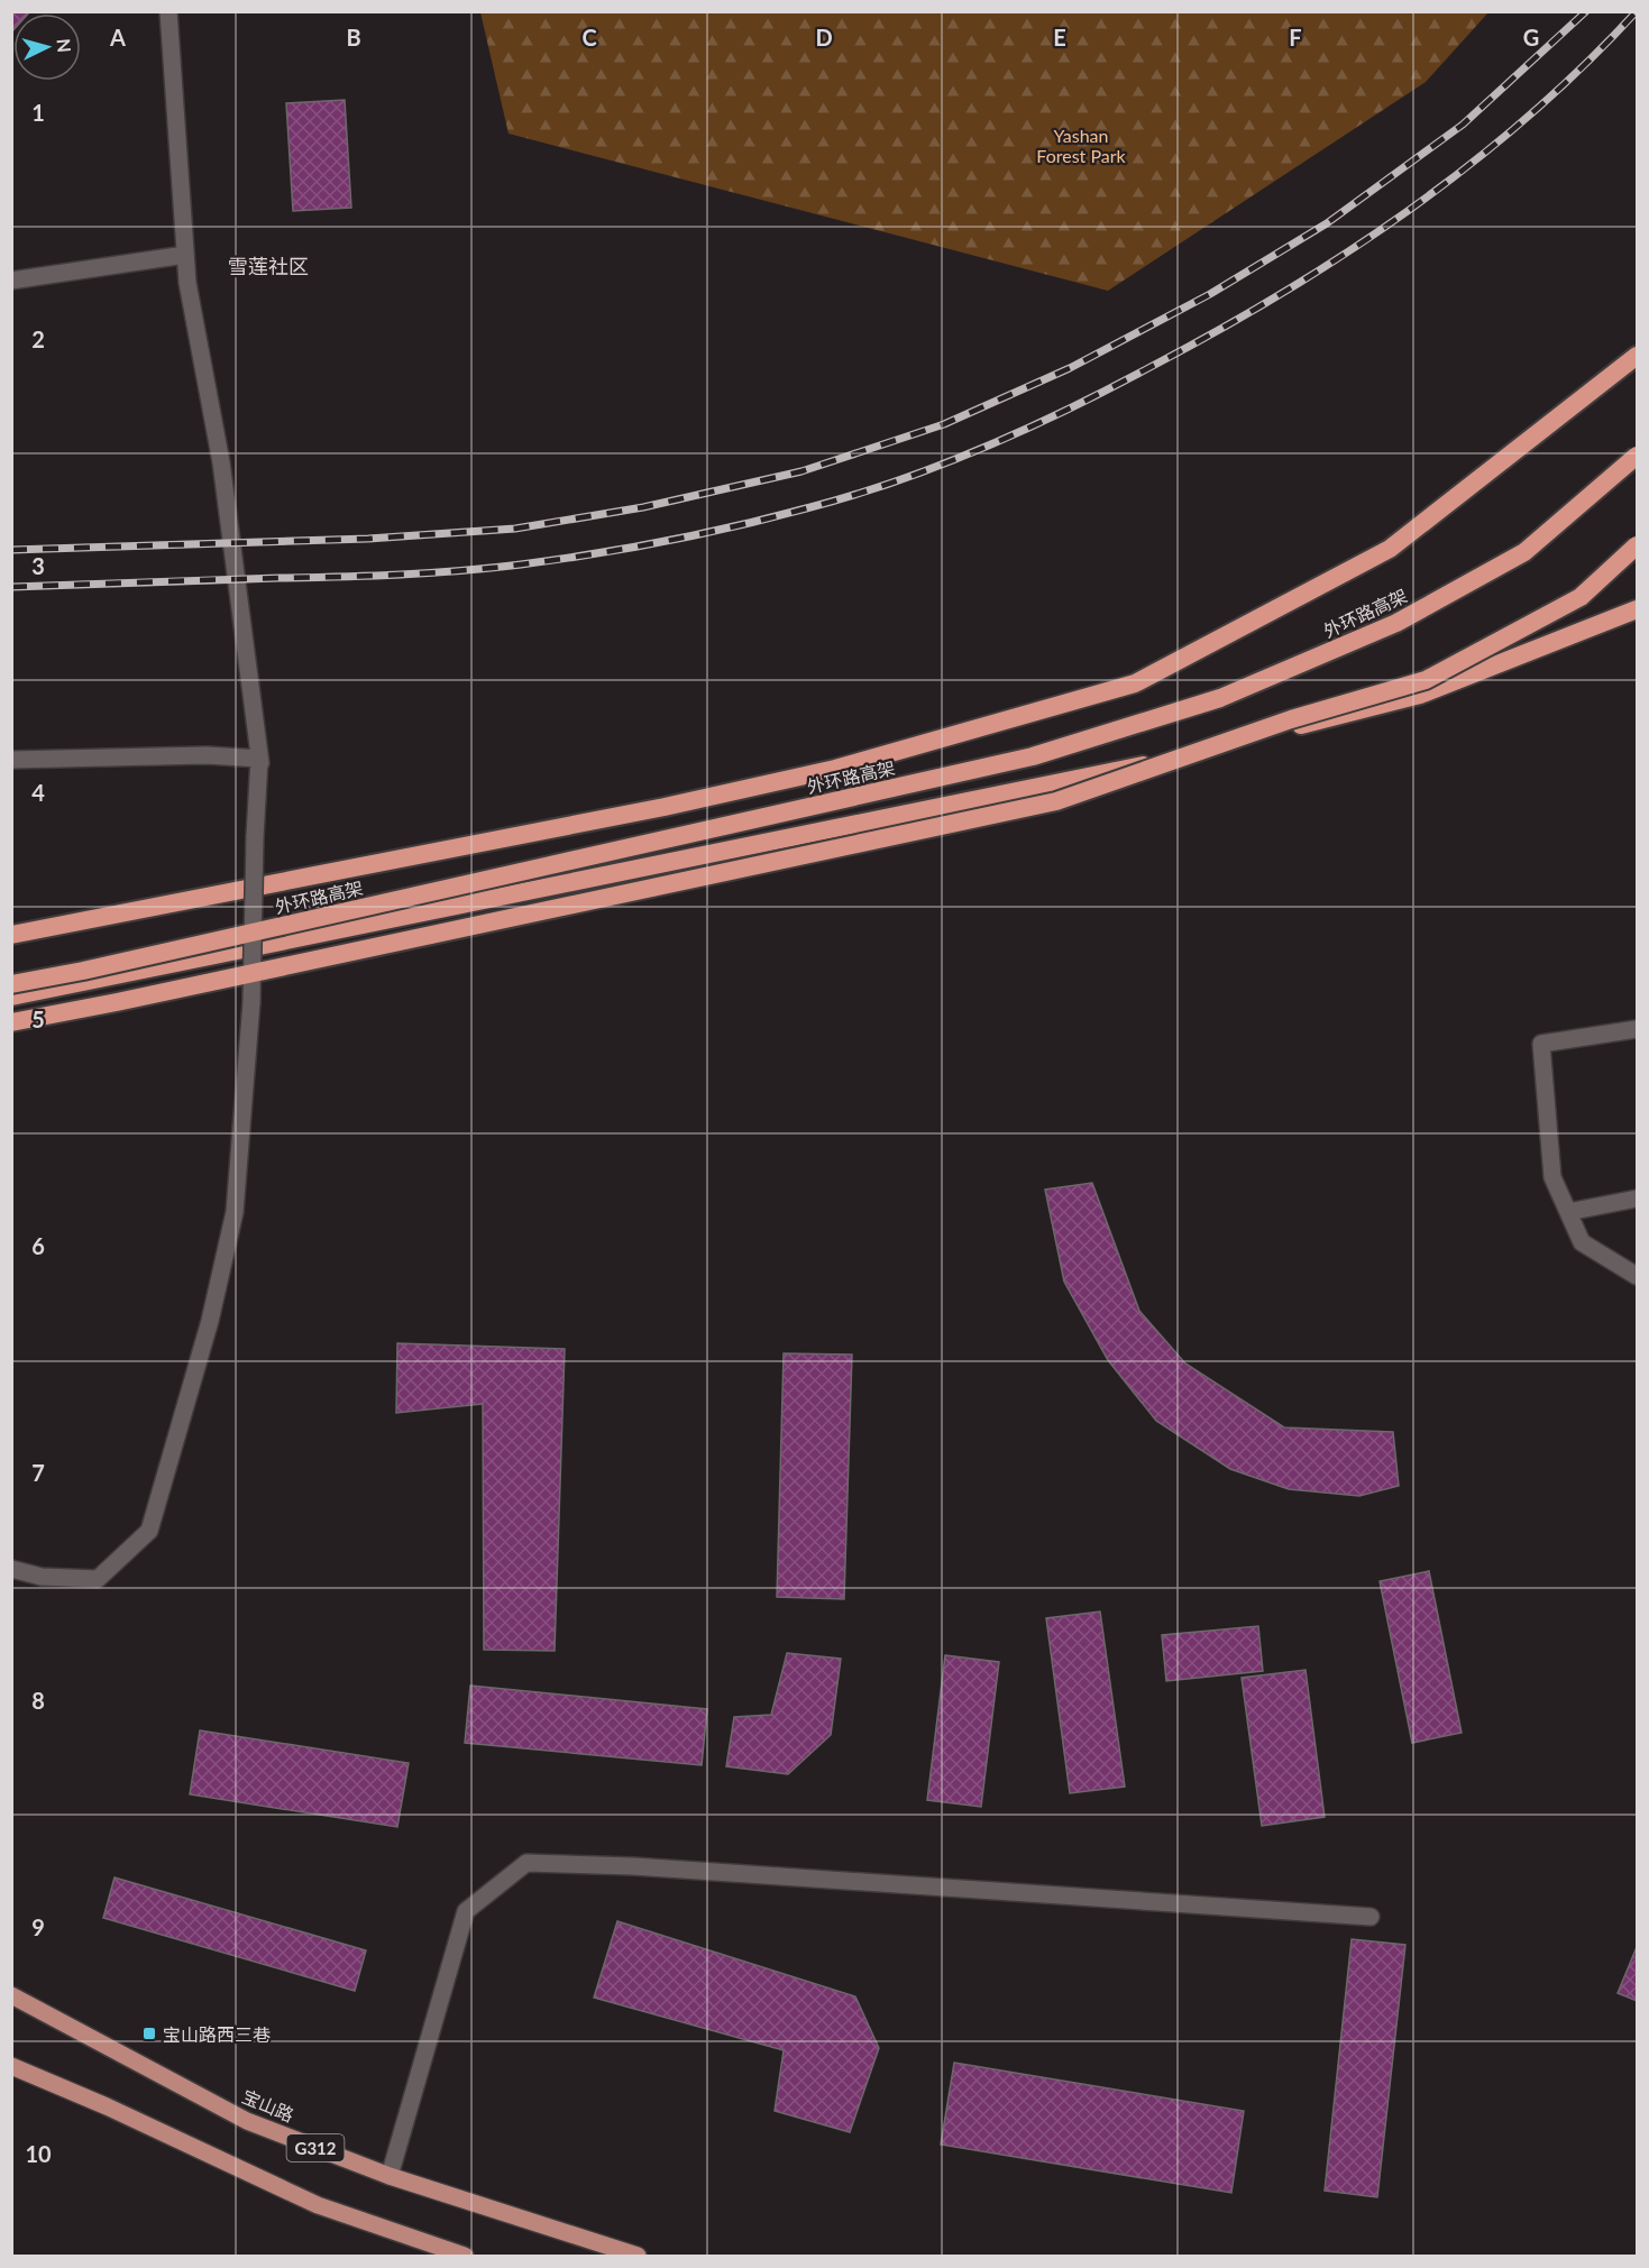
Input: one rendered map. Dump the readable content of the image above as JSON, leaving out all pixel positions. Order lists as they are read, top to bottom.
{
  "streets": {
    "highway": ["外环路高架"],
    "main road": ["宝山路", "G312"]
  },
  "districts": ["雪莲社区"],
  "parks": ["Yashan Forest Park"],
  "places": {
    "transit": ["宝山路西三巷"]
  },
  "north": "right",
  "grid": {
    "columns": [
      "A",
      "B",
      "C",
      "D",
      "E",
      "F",
      "G"
    ],
    "rows": [
      "1",
      "2",
      "3",
      "4",
      "5",
      "6",
      "7",
      "8",
      "9",
      "10"
    ]
  }
}
